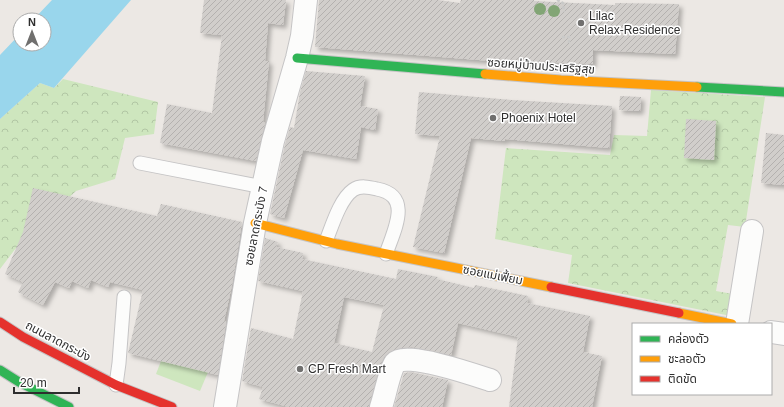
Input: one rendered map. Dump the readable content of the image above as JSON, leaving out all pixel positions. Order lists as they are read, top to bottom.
{
  "streets": {
    "street": [
      "ซอยหมู่บ้านประเสริฐสุข",
      "ซอยลาดกระบัง 7",
      "ซอยแม่เฟี้ยม",
      "ถนนลาดกระบัง"
    ]
  },
  "crossings": [
    ["ซอยหมู่บ้านประเสริฐสุข", "ซอยลาดกระบัง 7"],
    ["ซอยลาดกระบัง 7", "ซอยแม่เฟี้ยม"]
  ],
  "places": ["Lilac Relax-Residence", "Phoenix Hotel", "CP Fresh Mart"],
  "legend": ["คล่องตัว", "ชะลอตัว", "ติดขัด"],
  "scale_bar": "20 m",
  "north": "top"
}
